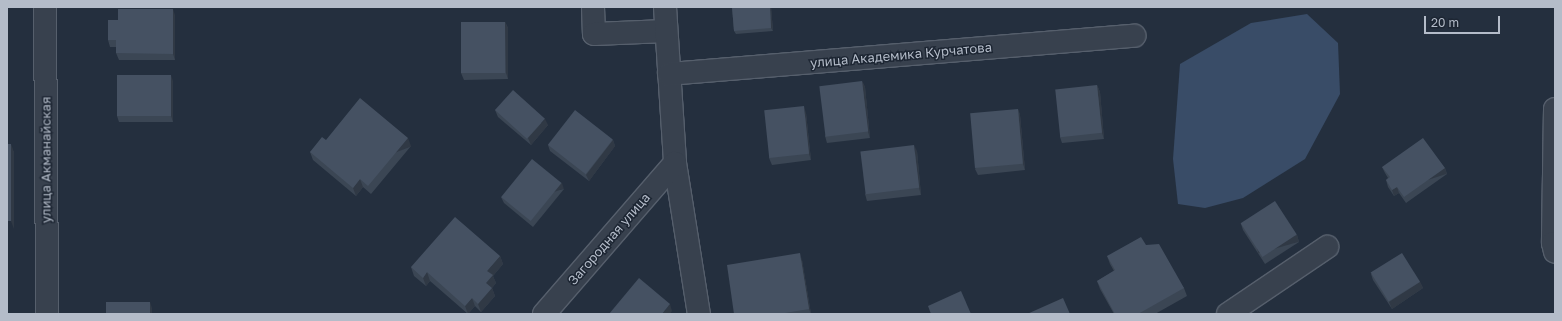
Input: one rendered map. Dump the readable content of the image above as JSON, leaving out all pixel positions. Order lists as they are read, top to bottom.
{
  "streets": {
    "street": ["улица Академика Курчатова", "улица Акманайская", "Загородная улица"]
  },
  "scale_bar": "20 m"
}
